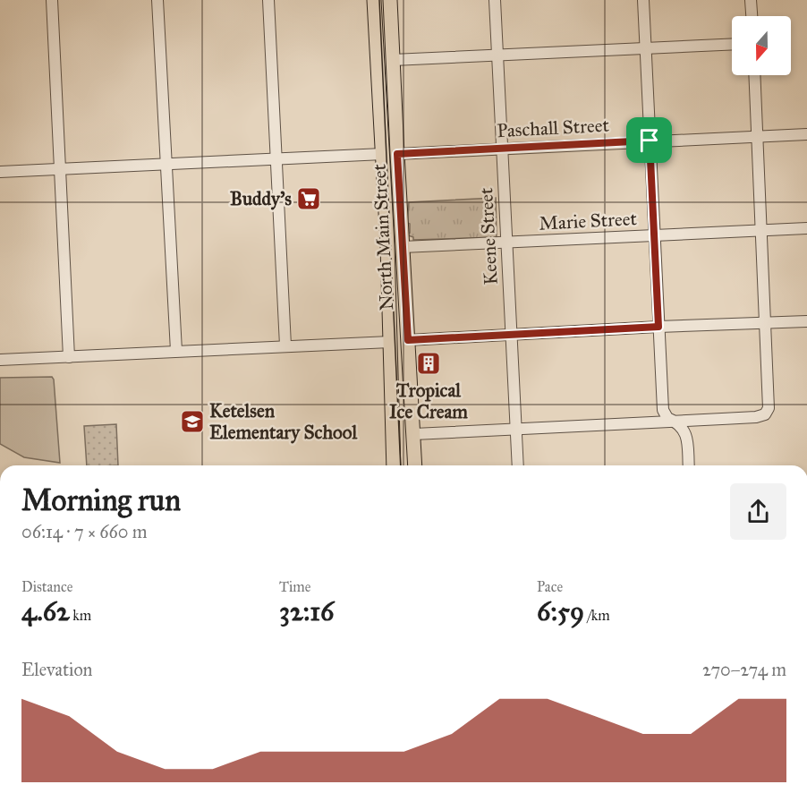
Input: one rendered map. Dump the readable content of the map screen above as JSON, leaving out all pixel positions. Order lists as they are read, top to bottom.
{
  "streets": {
    "main road": ["North Main Street"],
    "street": ["Paschall Street", "Marie Street", "Keene Street"]
  },
  "crossings": [
    ["Paschall Street", "Keene Street"],
    ["Paschall Street", "North Main Street"],
    ["Marie Street", "Keene Street"],
    ["Marie Street", "North Main Street"]
  ],
  "places": {
    "supermarket": ["Buddy's"],
    "building": ["Tropical Ice Cream"],
    "school or university": ["Ketelsen Elementary School"]
  },
  "north": "bottom",
  "page": {
    "heading": ["Morning run", "06:14 · 7 × 660 m"],
    "stats": [
      ["Distance", "4.62 km"],
      ["Time", "32:16"],
      ["Pace", "6:59 /km"]
    ],
    "chart": ["Elevation", "270–274 m"]
  }
}
